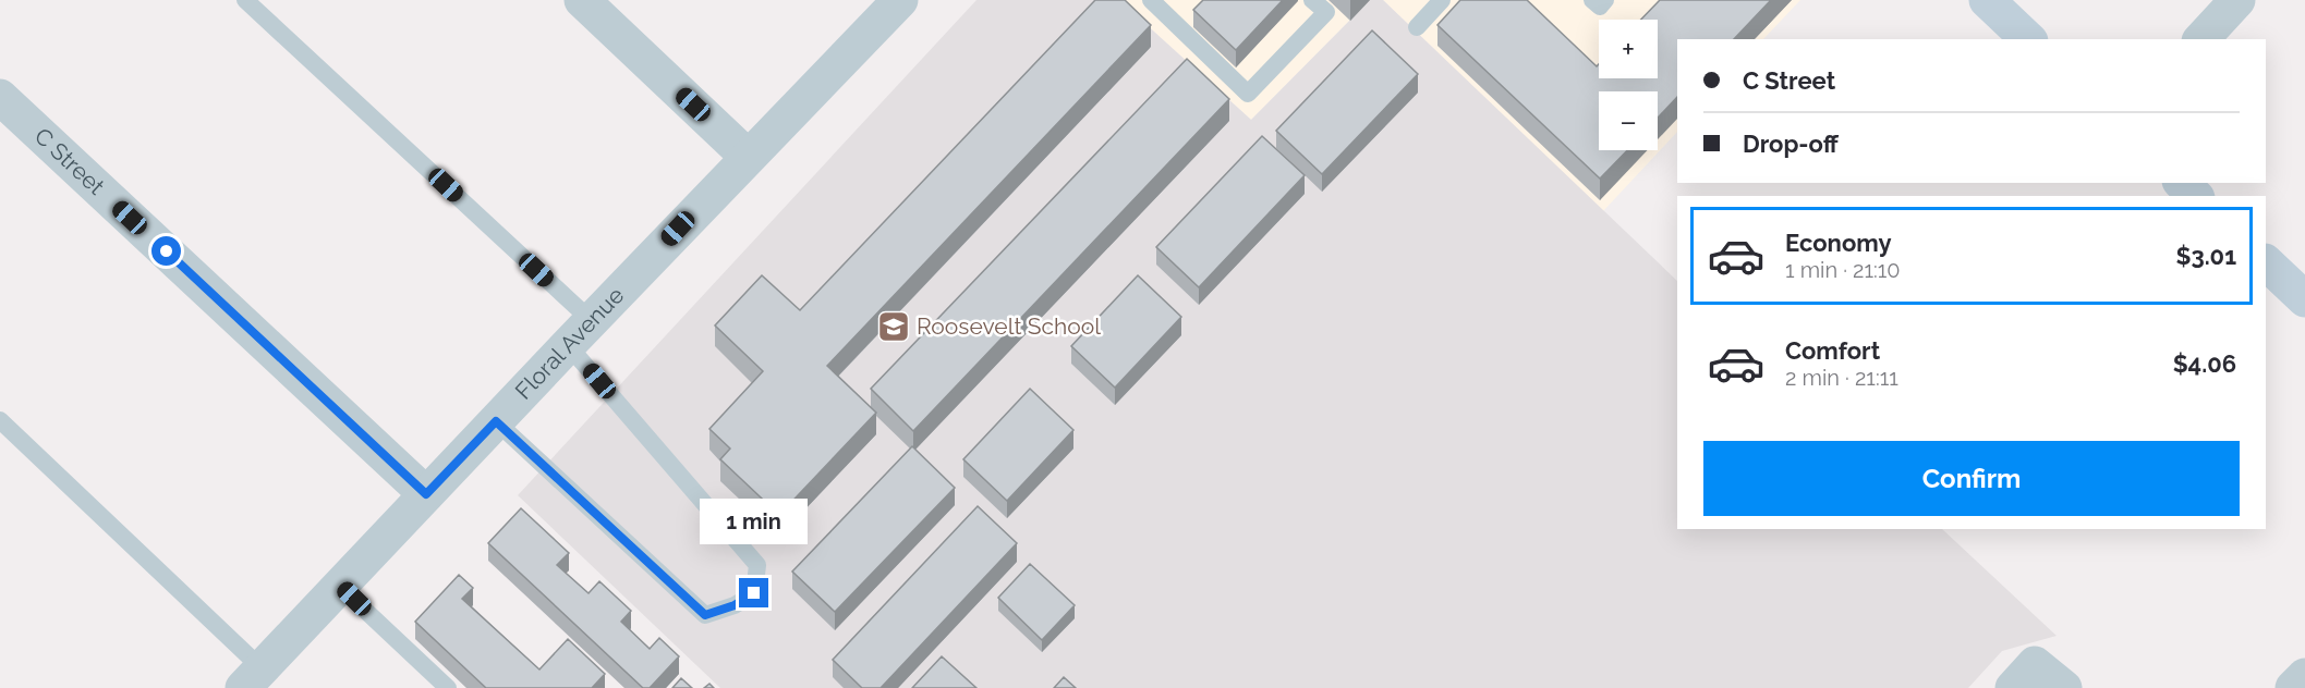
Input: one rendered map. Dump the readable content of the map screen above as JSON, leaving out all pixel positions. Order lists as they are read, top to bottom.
{
  "streets": {
    "street": ["C Street", "Floral Avenue"]
  },
  "crossings": [
    ["C Street", "Floral Avenue"]
  ],
  "places": {
    "school or university": ["Roosevelt School"]
  },
  "page": {
    "map_buttons": ["+", "−"],
    "banner": ["C Street", "Drop-off"],
    "list": [
      {
        "name": "Economy",
        "note": "1 min · 21:10",
        "value": "$3.01"
      },
      {
        "name": "Comfort",
        "note": "2 min · 21:11",
        "value": "$4.06"
      }
    ],
    "buttons": "Confirm",
    "bubble": "1 min"
  }
}
